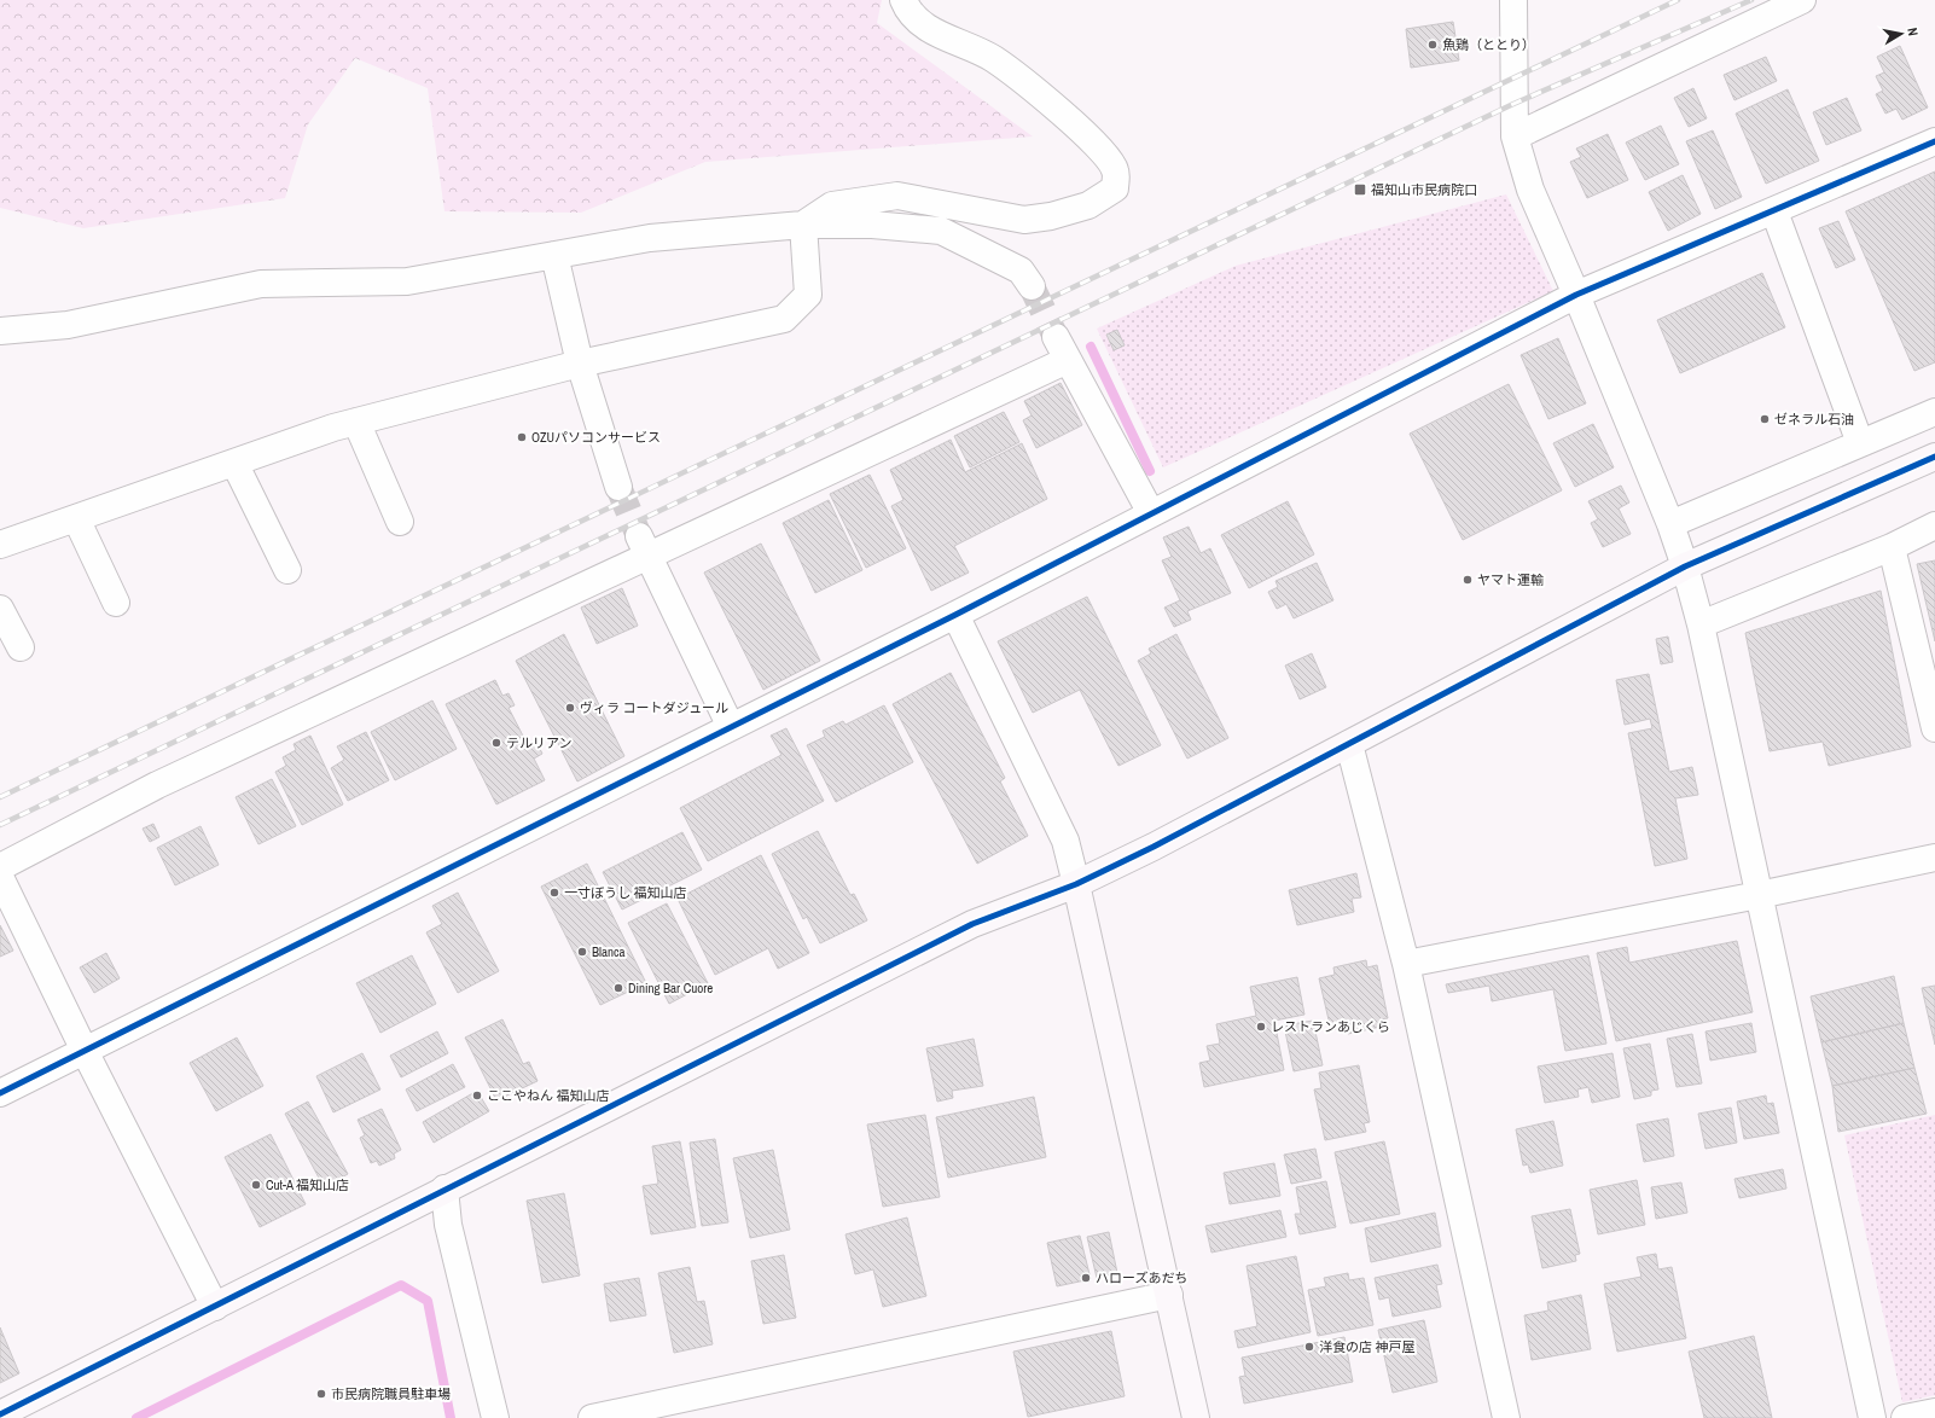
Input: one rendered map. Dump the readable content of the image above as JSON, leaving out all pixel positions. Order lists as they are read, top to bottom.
{
  "places": {
    "other": [
      "魚鶏（ととり）",
      "ゼネラル石油",
      "OZUパソコンサービス",
      "ヤマト運輸",
      "ヴィラ コートダジュール",
      "テルリアン",
      "一寸ぼうし 福知山店",
      "Blanca",
      "Dining Bar Cuore",
      "レストランあじくら",
      "ここやねん 福知山店",
      "Cut-A 福知山店",
      "ハローズあだち",
      "洋食の店 神戸屋",
      "市民病院職員駐車場"
    ],
    "transit": ["福知山市民病院口"]
  },
  "north": "right"
}
